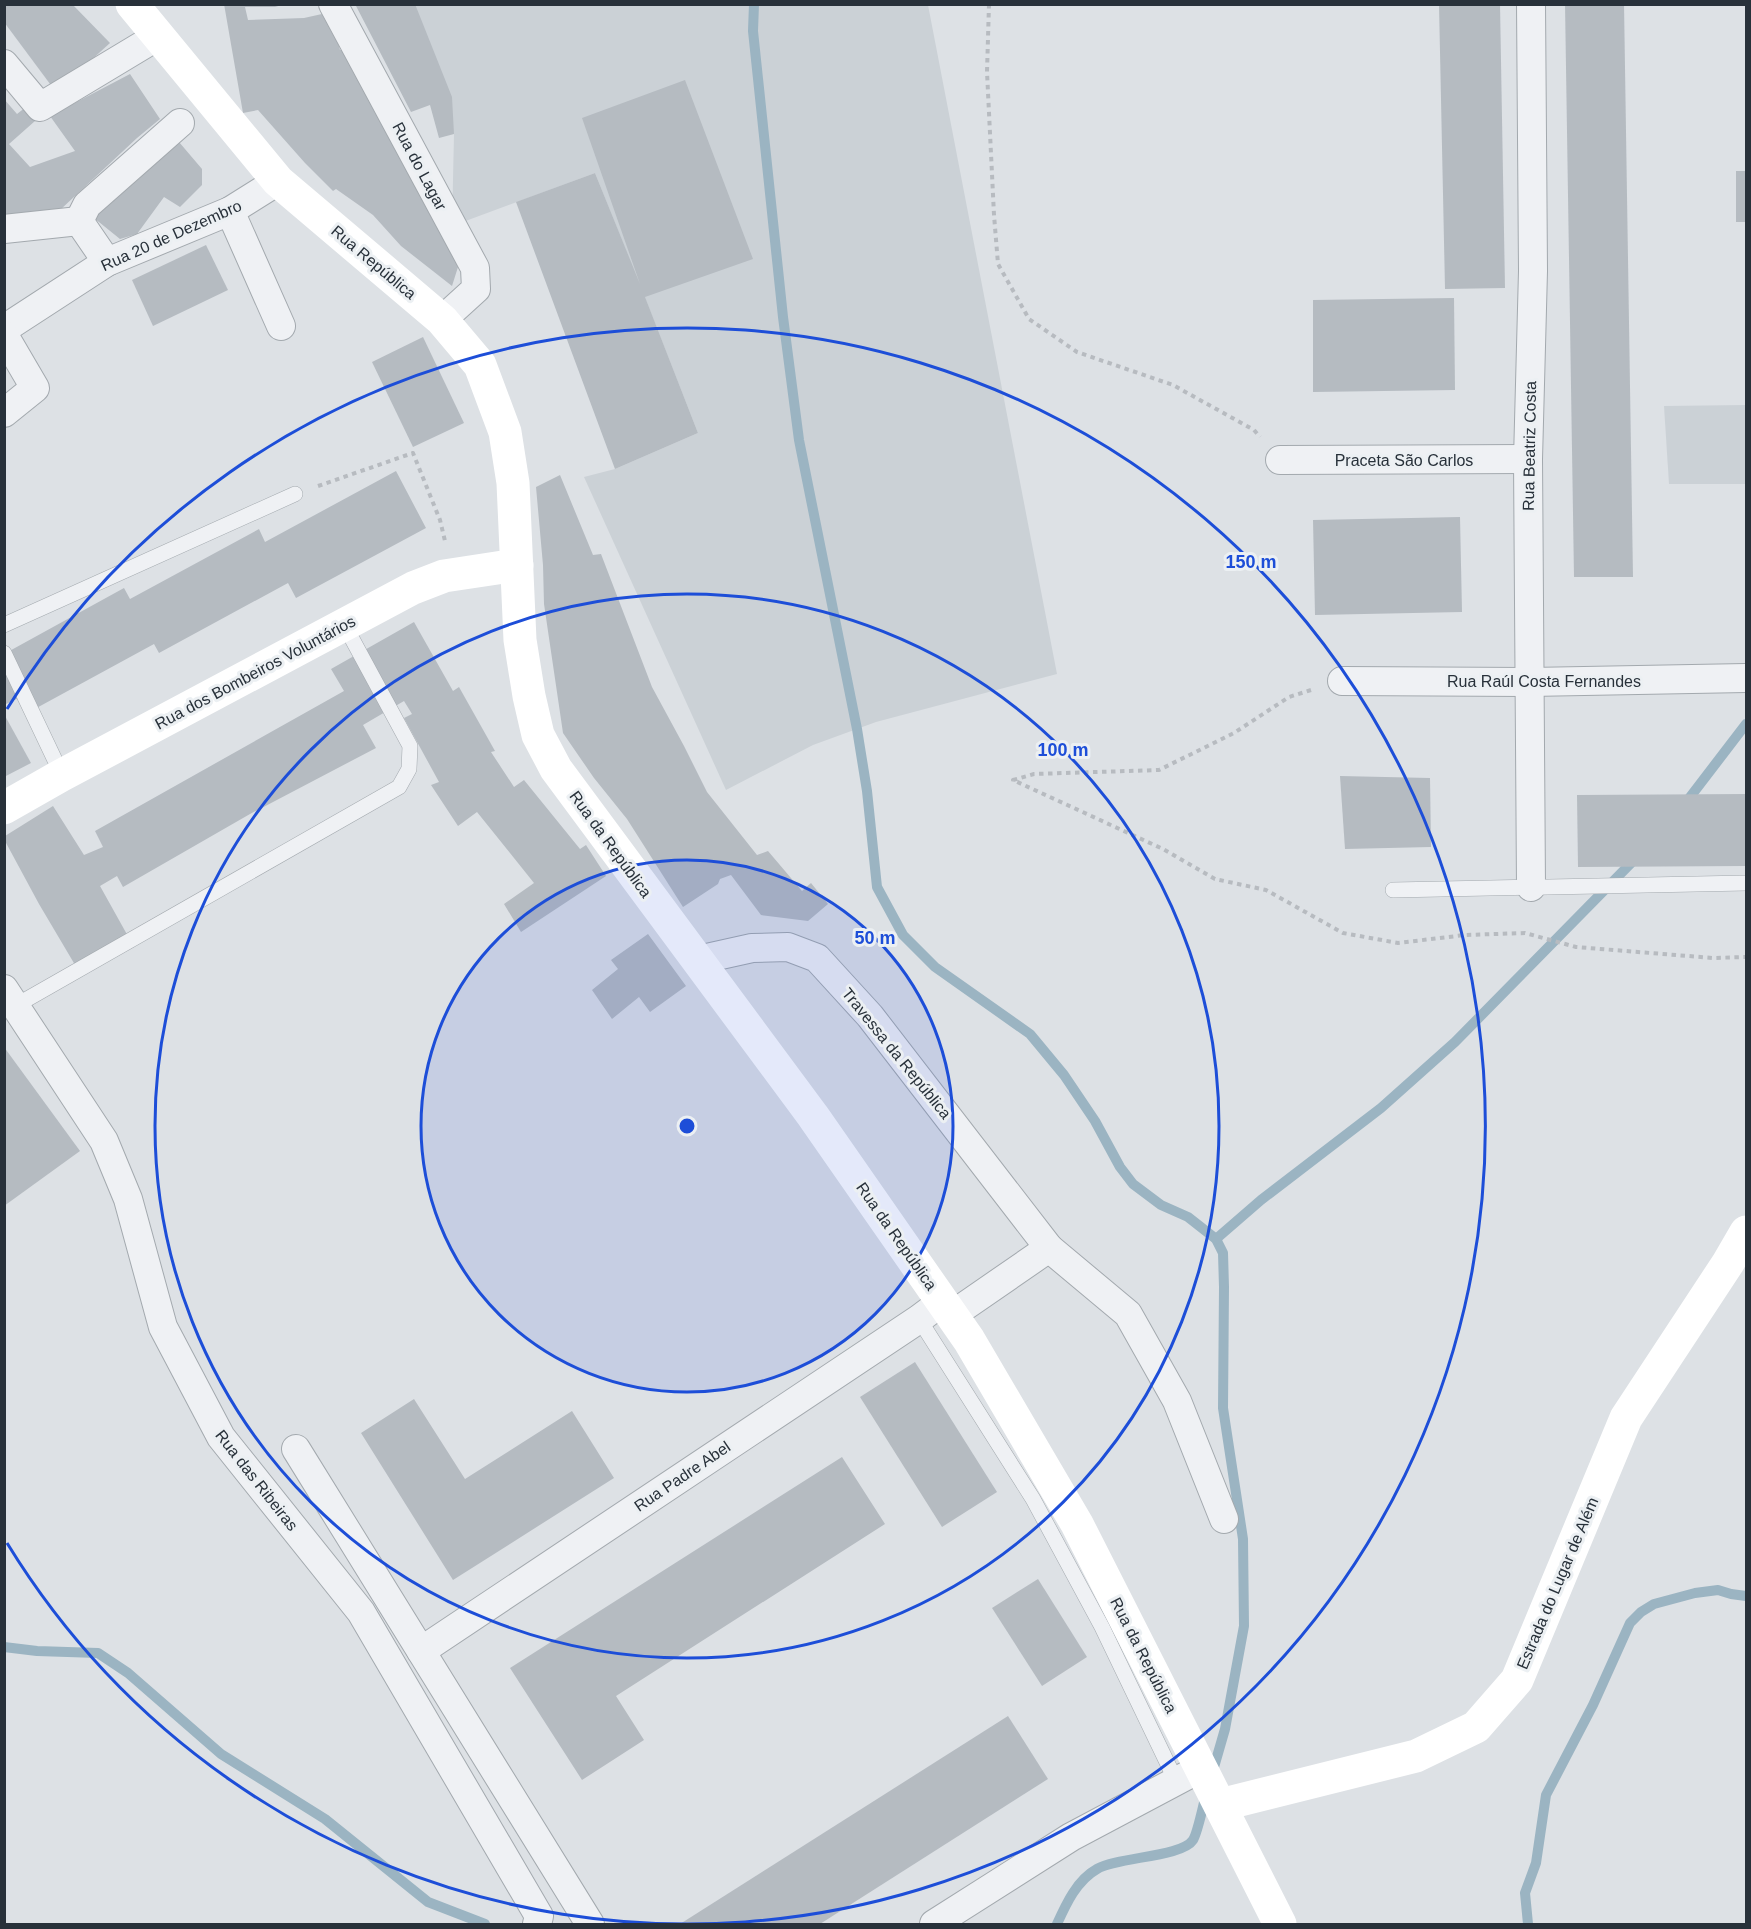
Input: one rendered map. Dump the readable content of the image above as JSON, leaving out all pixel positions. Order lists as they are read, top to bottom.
{
  "streets": {
    "main road": [
      "Rua República",
      "Rua dos Bombeiros Voluntários",
      "Rua da República",
      "Estrada do Lugar de Além"
    ],
    "street": [
      "Rua do Lagar",
      "Rua 20 de Dezembro",
      "Rua Beatriz Costa",
      "Praceta São Carlos",
      "Rua Raúl Costa Fernandes",
      "Travessa da República",
      "Rua Padre Abel",
      "Rua das Ribeiras"
    ]
  },
  "crossings": [
    ["Rua do Lagar", "Rua República"],
    ["Rua 20 de Dezembro", "Rua República"],
    ["Rua República", "Rua dos Bombeiros Voluntários"],
    ["Rua República", "Rua da República"],
    ["Rua Beatriz Costa", "Praceta São Carlos"],
    ["Rua Beatriz Costa", "Rua Raúl Costa Fernandes"],
    ["Rua dos Bombeiros Voluntários", "Rua da República"],
    ["Rua da República", "Travessa da República"],
    ["Rua da República", "Rua Padre Abel"],
    ["Rua da República", "Estrada do Lugar de Além"]
  ],
  "rings": ["150 m", "100 m", "50 m"]
}
